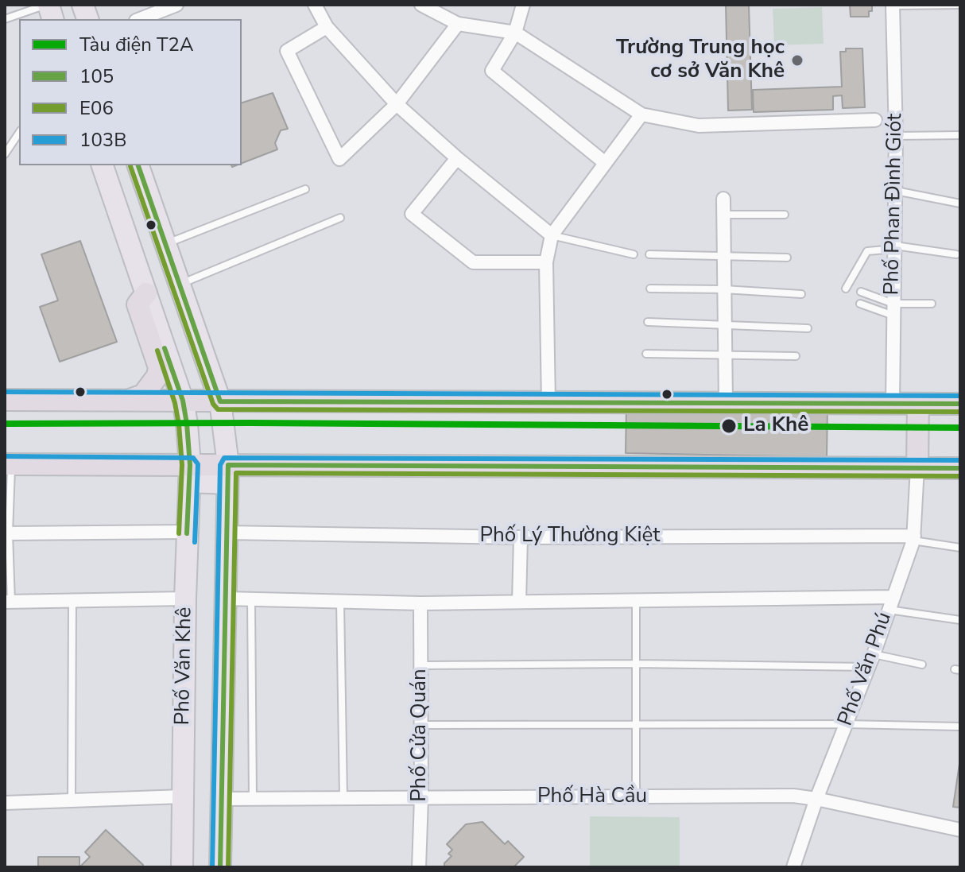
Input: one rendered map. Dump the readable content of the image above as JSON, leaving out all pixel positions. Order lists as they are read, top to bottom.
{
  "streets": {
    "main road": ["Phố Văn Khê"],
    "street": [
      "Phố Phan Đình Giót",
      "Phố Lý Thường Kiệt",
      "Phố Văn Phú",
      "Phố Cửa Quán",
      "Phố Hà Cầu"
    ]
  },
  "crossings": [
    ["Phố Lý Thường Kiệt", "Phố Văn Khê"],
    ["Phố Lý Thường Kiệt", "Phố Văn Phú"],
    ["Phố Văn Khê", "Phố Hà Cầu"],
    ["Phố Văn Phú", "Phố Hà Cầu"],
    ["Phố Cửa Quán", "Phố Hà Cầu"]
  ],
  "places": ["Trường Trung học cơ sở Văn Khê", "La Khê"],
  "lines": [
    "transit line 105",
    "transit line E06",
    "transit line 103B",
    "metro line T2A"
  ],
  "legend": [
    "Tàu điện T2A",
    "105",
    "E06",
    "103B"
  ]
}
